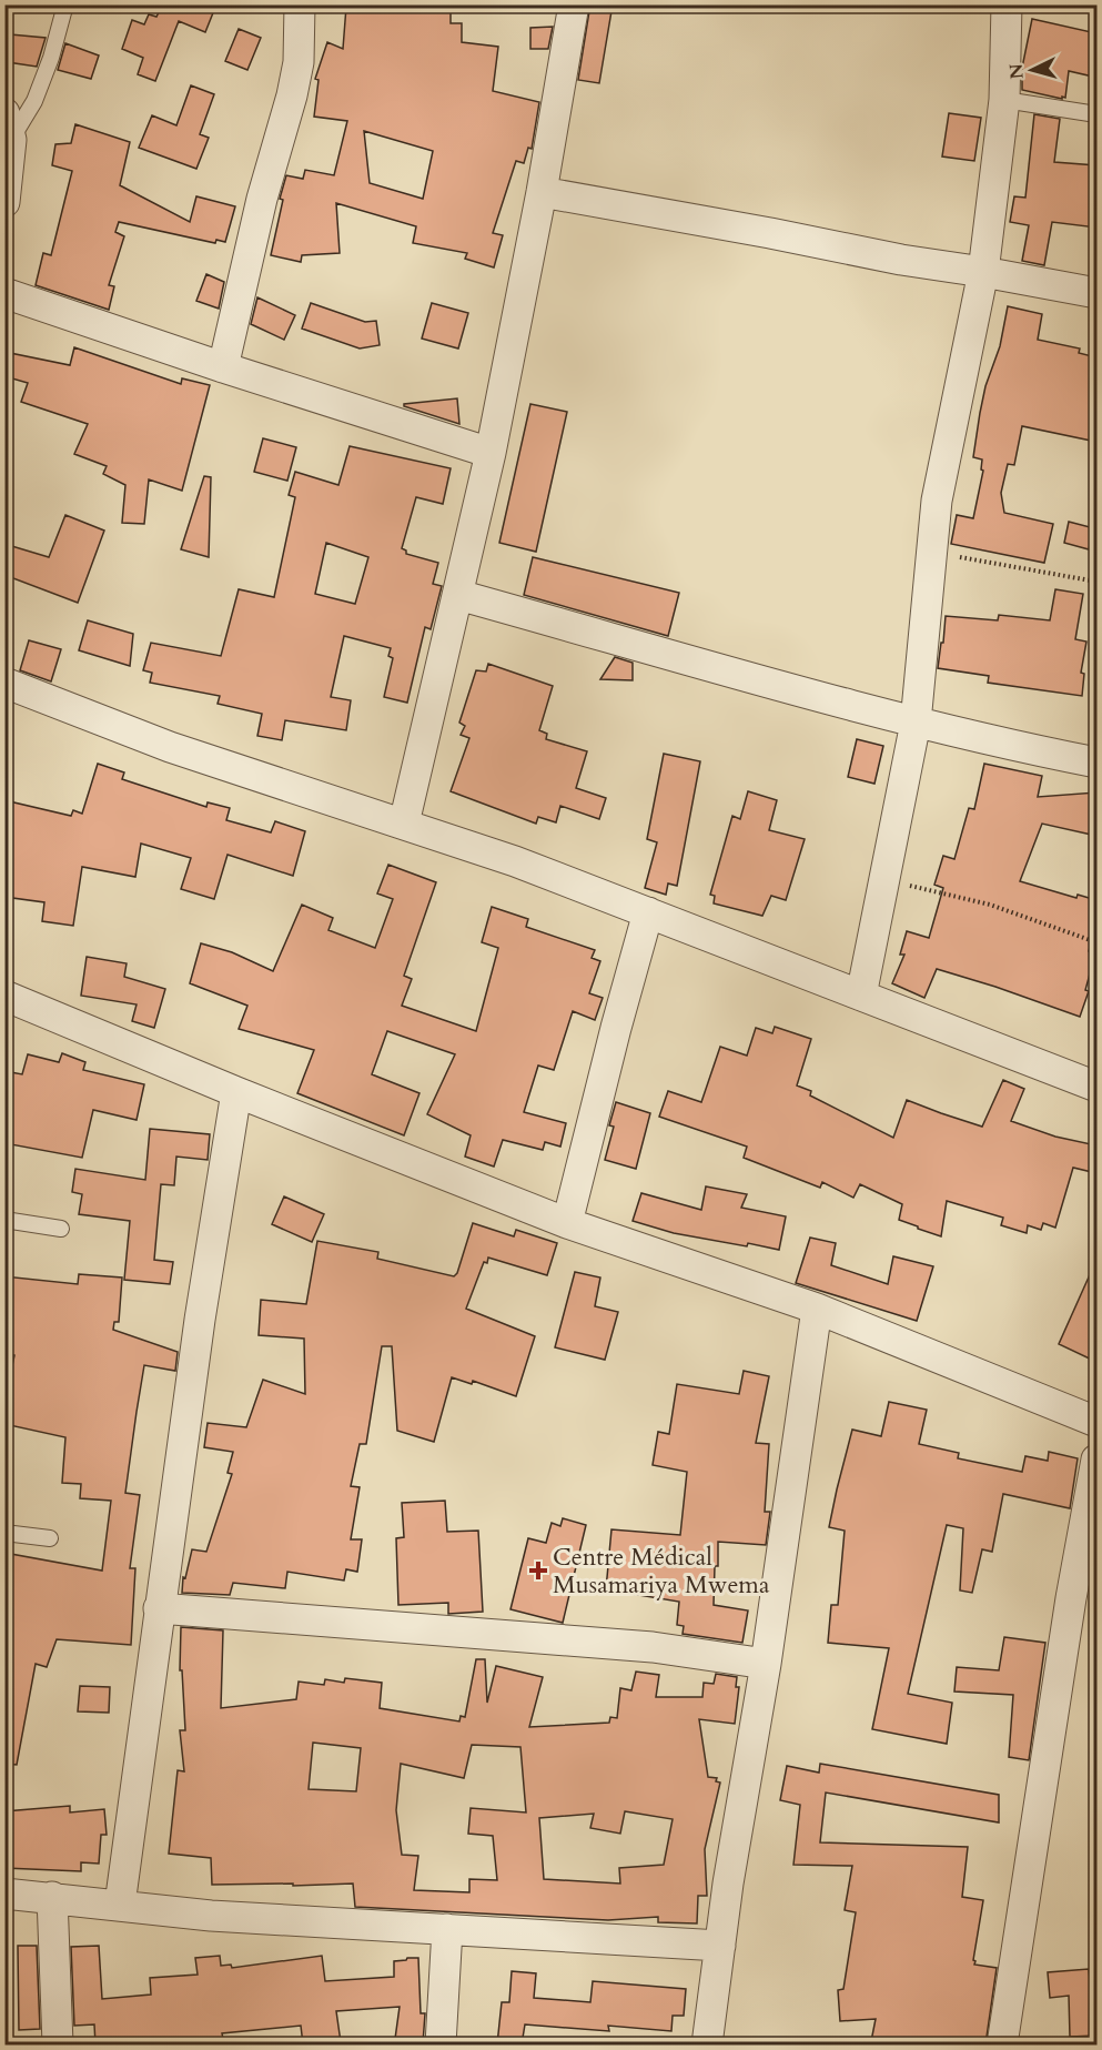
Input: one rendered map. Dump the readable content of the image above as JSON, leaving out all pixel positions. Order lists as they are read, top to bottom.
{
  "places": {
    "health": ["Centre Médical Musamariya Mwema"]
  },
  "north": "left"
}
